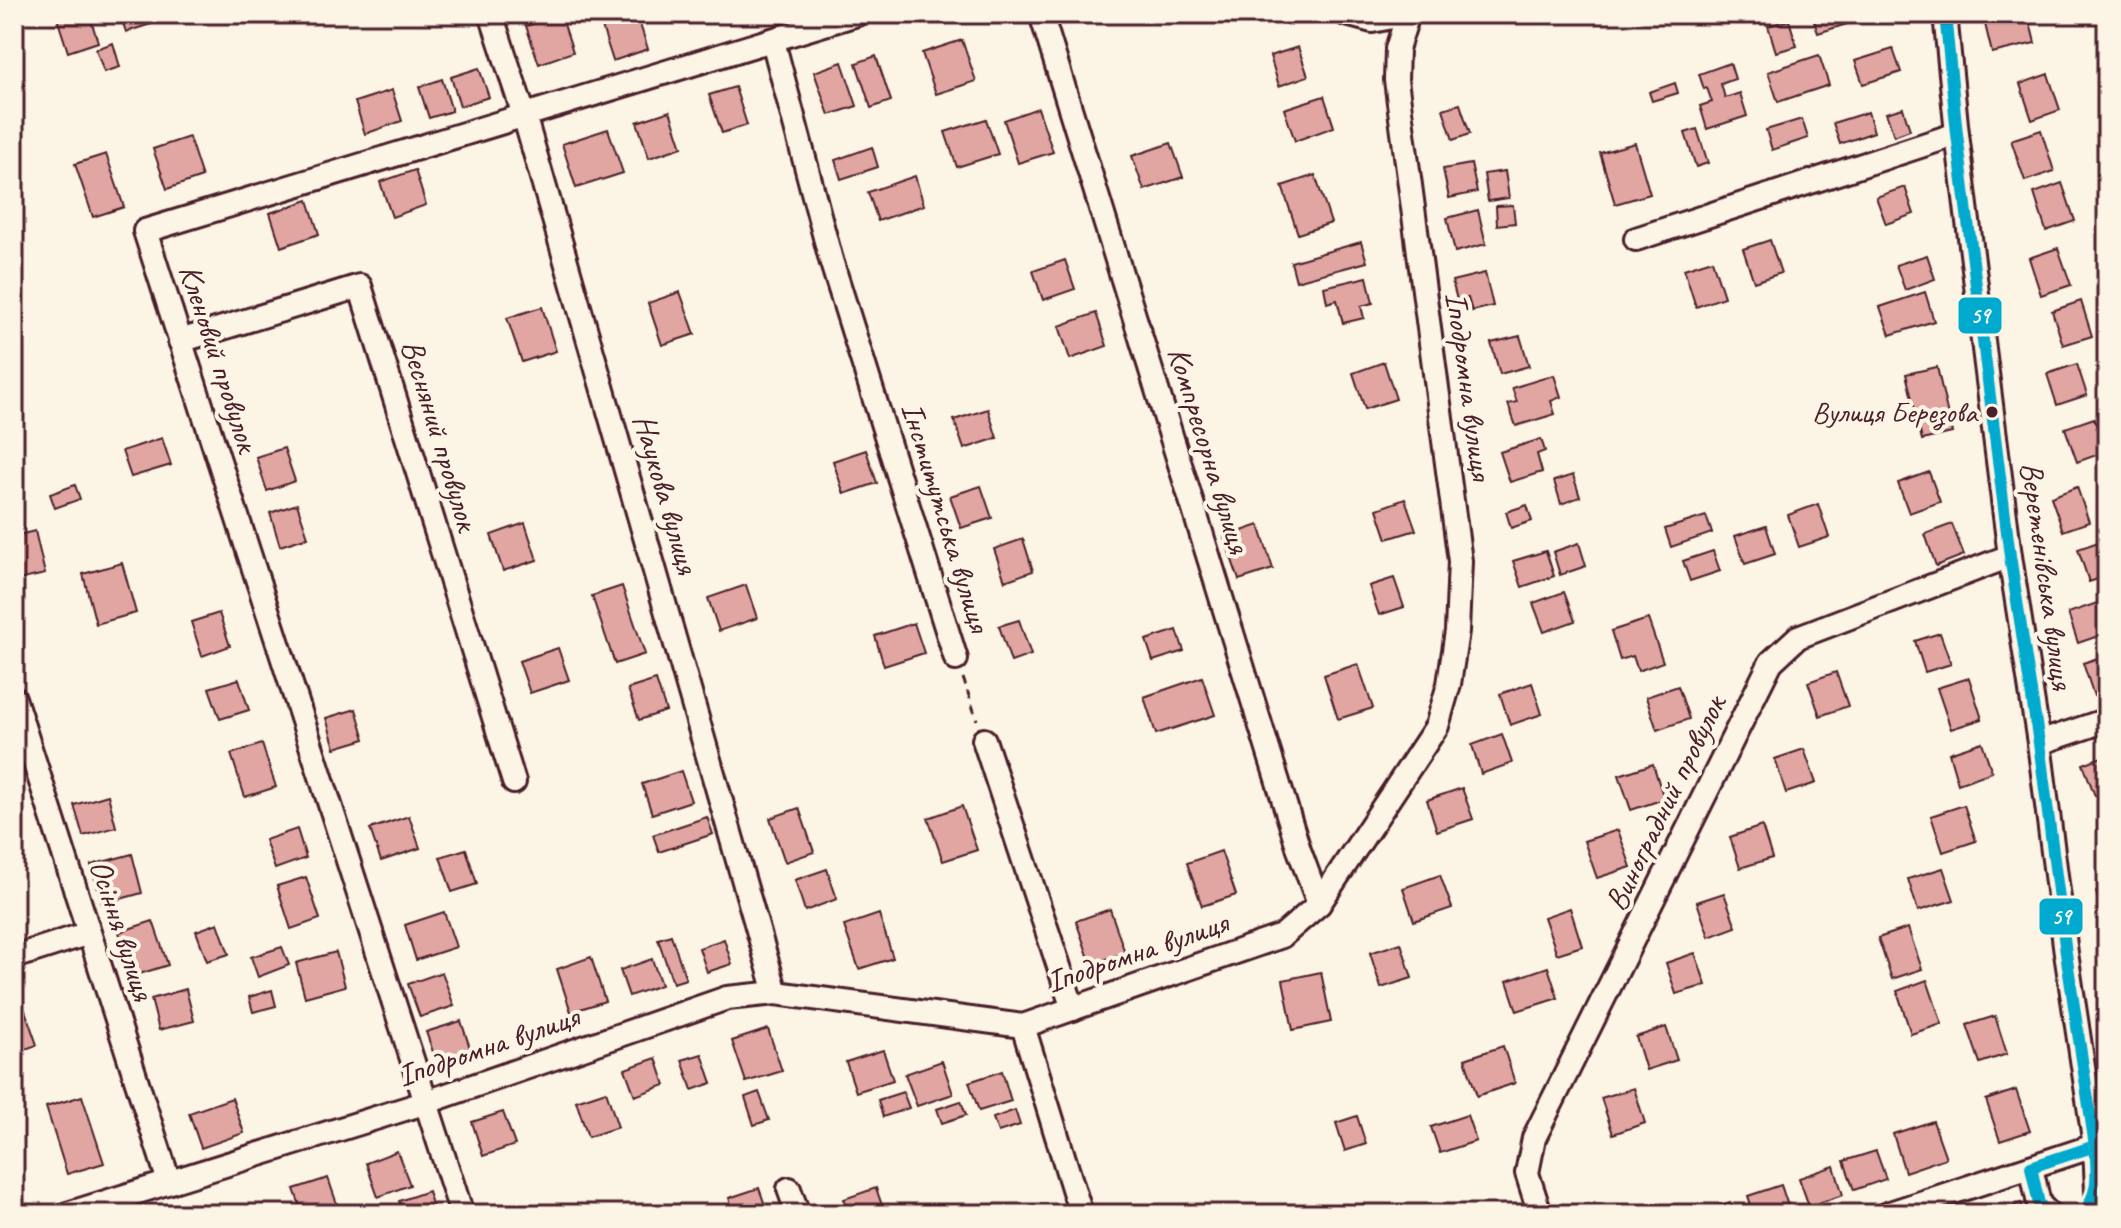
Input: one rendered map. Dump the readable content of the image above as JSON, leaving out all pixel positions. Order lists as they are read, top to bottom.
{
  "streets": {
    "street": [
      "Кленовий провулок",
      "Іподромна вулиця",
      "Весняний провулок",
      "Компресорна вулиця",
      "Наукова вулиця",
      "Інститутська вулиця",
      "Веретенівська вулиця",
      "Виноградний провулок",
      "Осіння вулиця"
    ]
  },
  "crossings": [
    ["Кленовий провулок", "Іподромна вулиця"],
    ["Кленовий провулок", "Весняний провулок"],
    ["Кленовий провулок", "Наукова вулиця"],
    ["Кленовий провулок", "Інститутська вулиця"],
    ["Іподромна вулиця", "Компресорна вулиця"],
    ["Іподромна вулиця", "Наукова вулиця"],
    ["Іподромна вулиця", "Осіння вулиця"],
    ["Веретенівська вулиця", "Виноградний провулок"]
  ],
  "places": ["Вулиця Березова"],
  "lines": ["transit line 59"]
}
